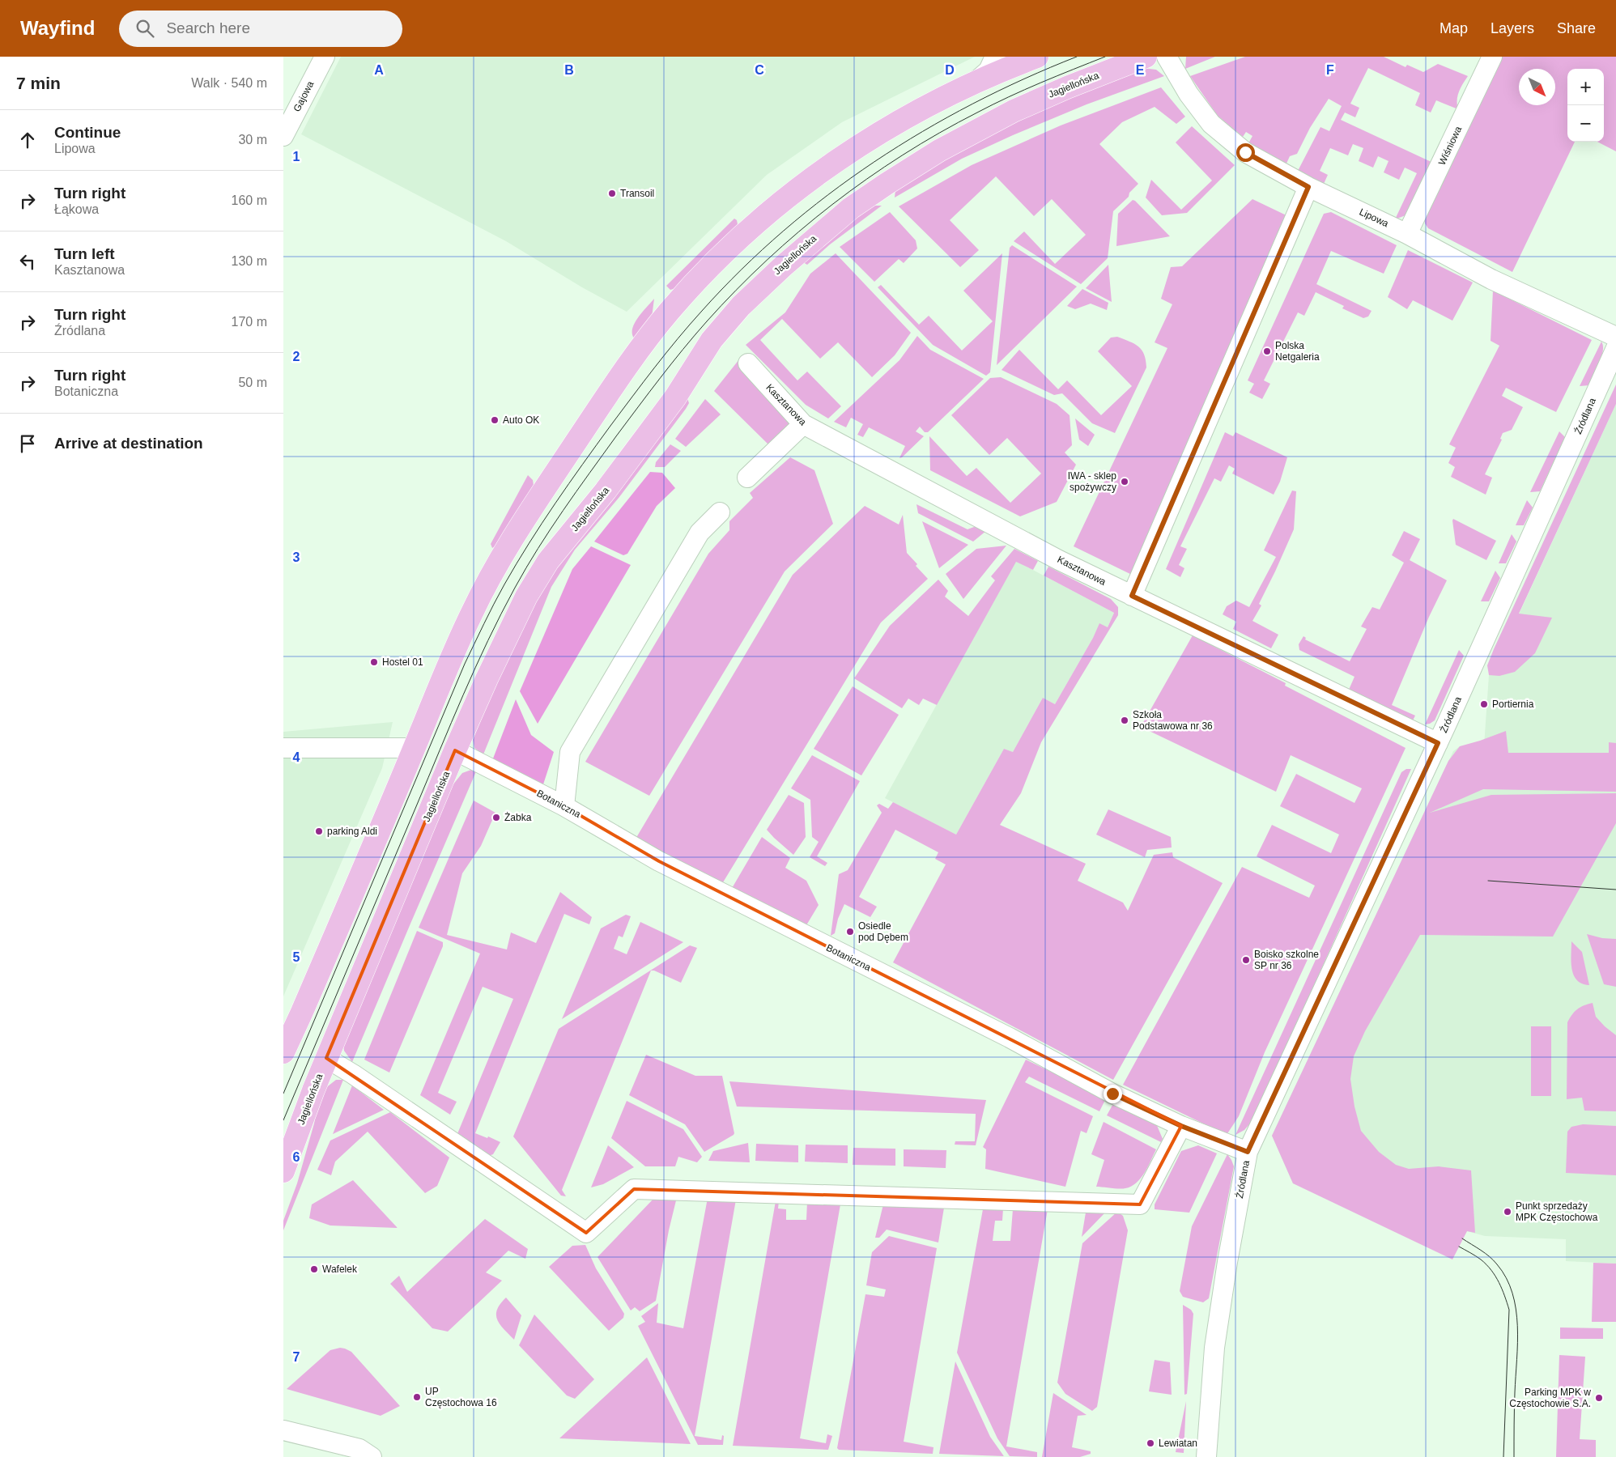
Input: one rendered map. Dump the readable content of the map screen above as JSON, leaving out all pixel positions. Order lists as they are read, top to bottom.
{
  "streets": {
    "main road": ["Jagiellońska"],
    "street": [
      "Gajowa",
      "Wiśniowa",
      "Lipowa",
      "Kasztanowa",
      "Źródlana",
      "Botaniczna"
    ]
  },
  "crossings": [
    ["Jagiellońska", "Botaniczna"],
    ["Wiśniowa", "Lipowa"],
    ["Kasztanowa", "Źródlana"],
    ["Źródlana", "Botaniczna"]
  ],
  "places": [
    "Transoil",
    "Polska Netgaleria",
    "Auto OK",
    "IWA - sklep spożywczy",
    "Hostel 01",
    "Portiernia",
    "Szkoła Podstawowa nr 36",
    "Żabka",
    "parking Aldi",
    "Osiedle pod Dębem",
    "Boisko szkolne SP nr 36",
    "Punkt sprzedaży MPK Częstochowa",
    "Wafelek",
    "UP Częstochowa 16",
    "Parking MPK w Częstochowie S.A.",
    "Lewiatan"
  ],
  "north": "bottom right",
  "page": {
    "header": "Wayfind",
    "search": "Search here",
    "nav": ["Map", "Layers", "Share"],
    "heading": ["7 min", "Walk · 540 m"],
    "map_buttons": ["+", "−"],
    "list": [
      ["Continue", "Lipowa", "30 m"],
      ["Turn right", "Łąkowa", "160 m"],
      ["Turn left", "Kasztanowa", "130 m"],
      ["Turn right", "Źródlana", "170 m"],
      ["Turn right", "Botaniczna", "50 m"],
      "Arrive at destination"
    ]
  },
  "grid": {
    "columns": [
      "A",
      "B",
      "C",
      "D",
      "E",
      "F"
    ],
    "rows": [
      "1",
      "2",
      "3",
      "4",
      "5",
      "6",
      "7"
    ]
  }
}
